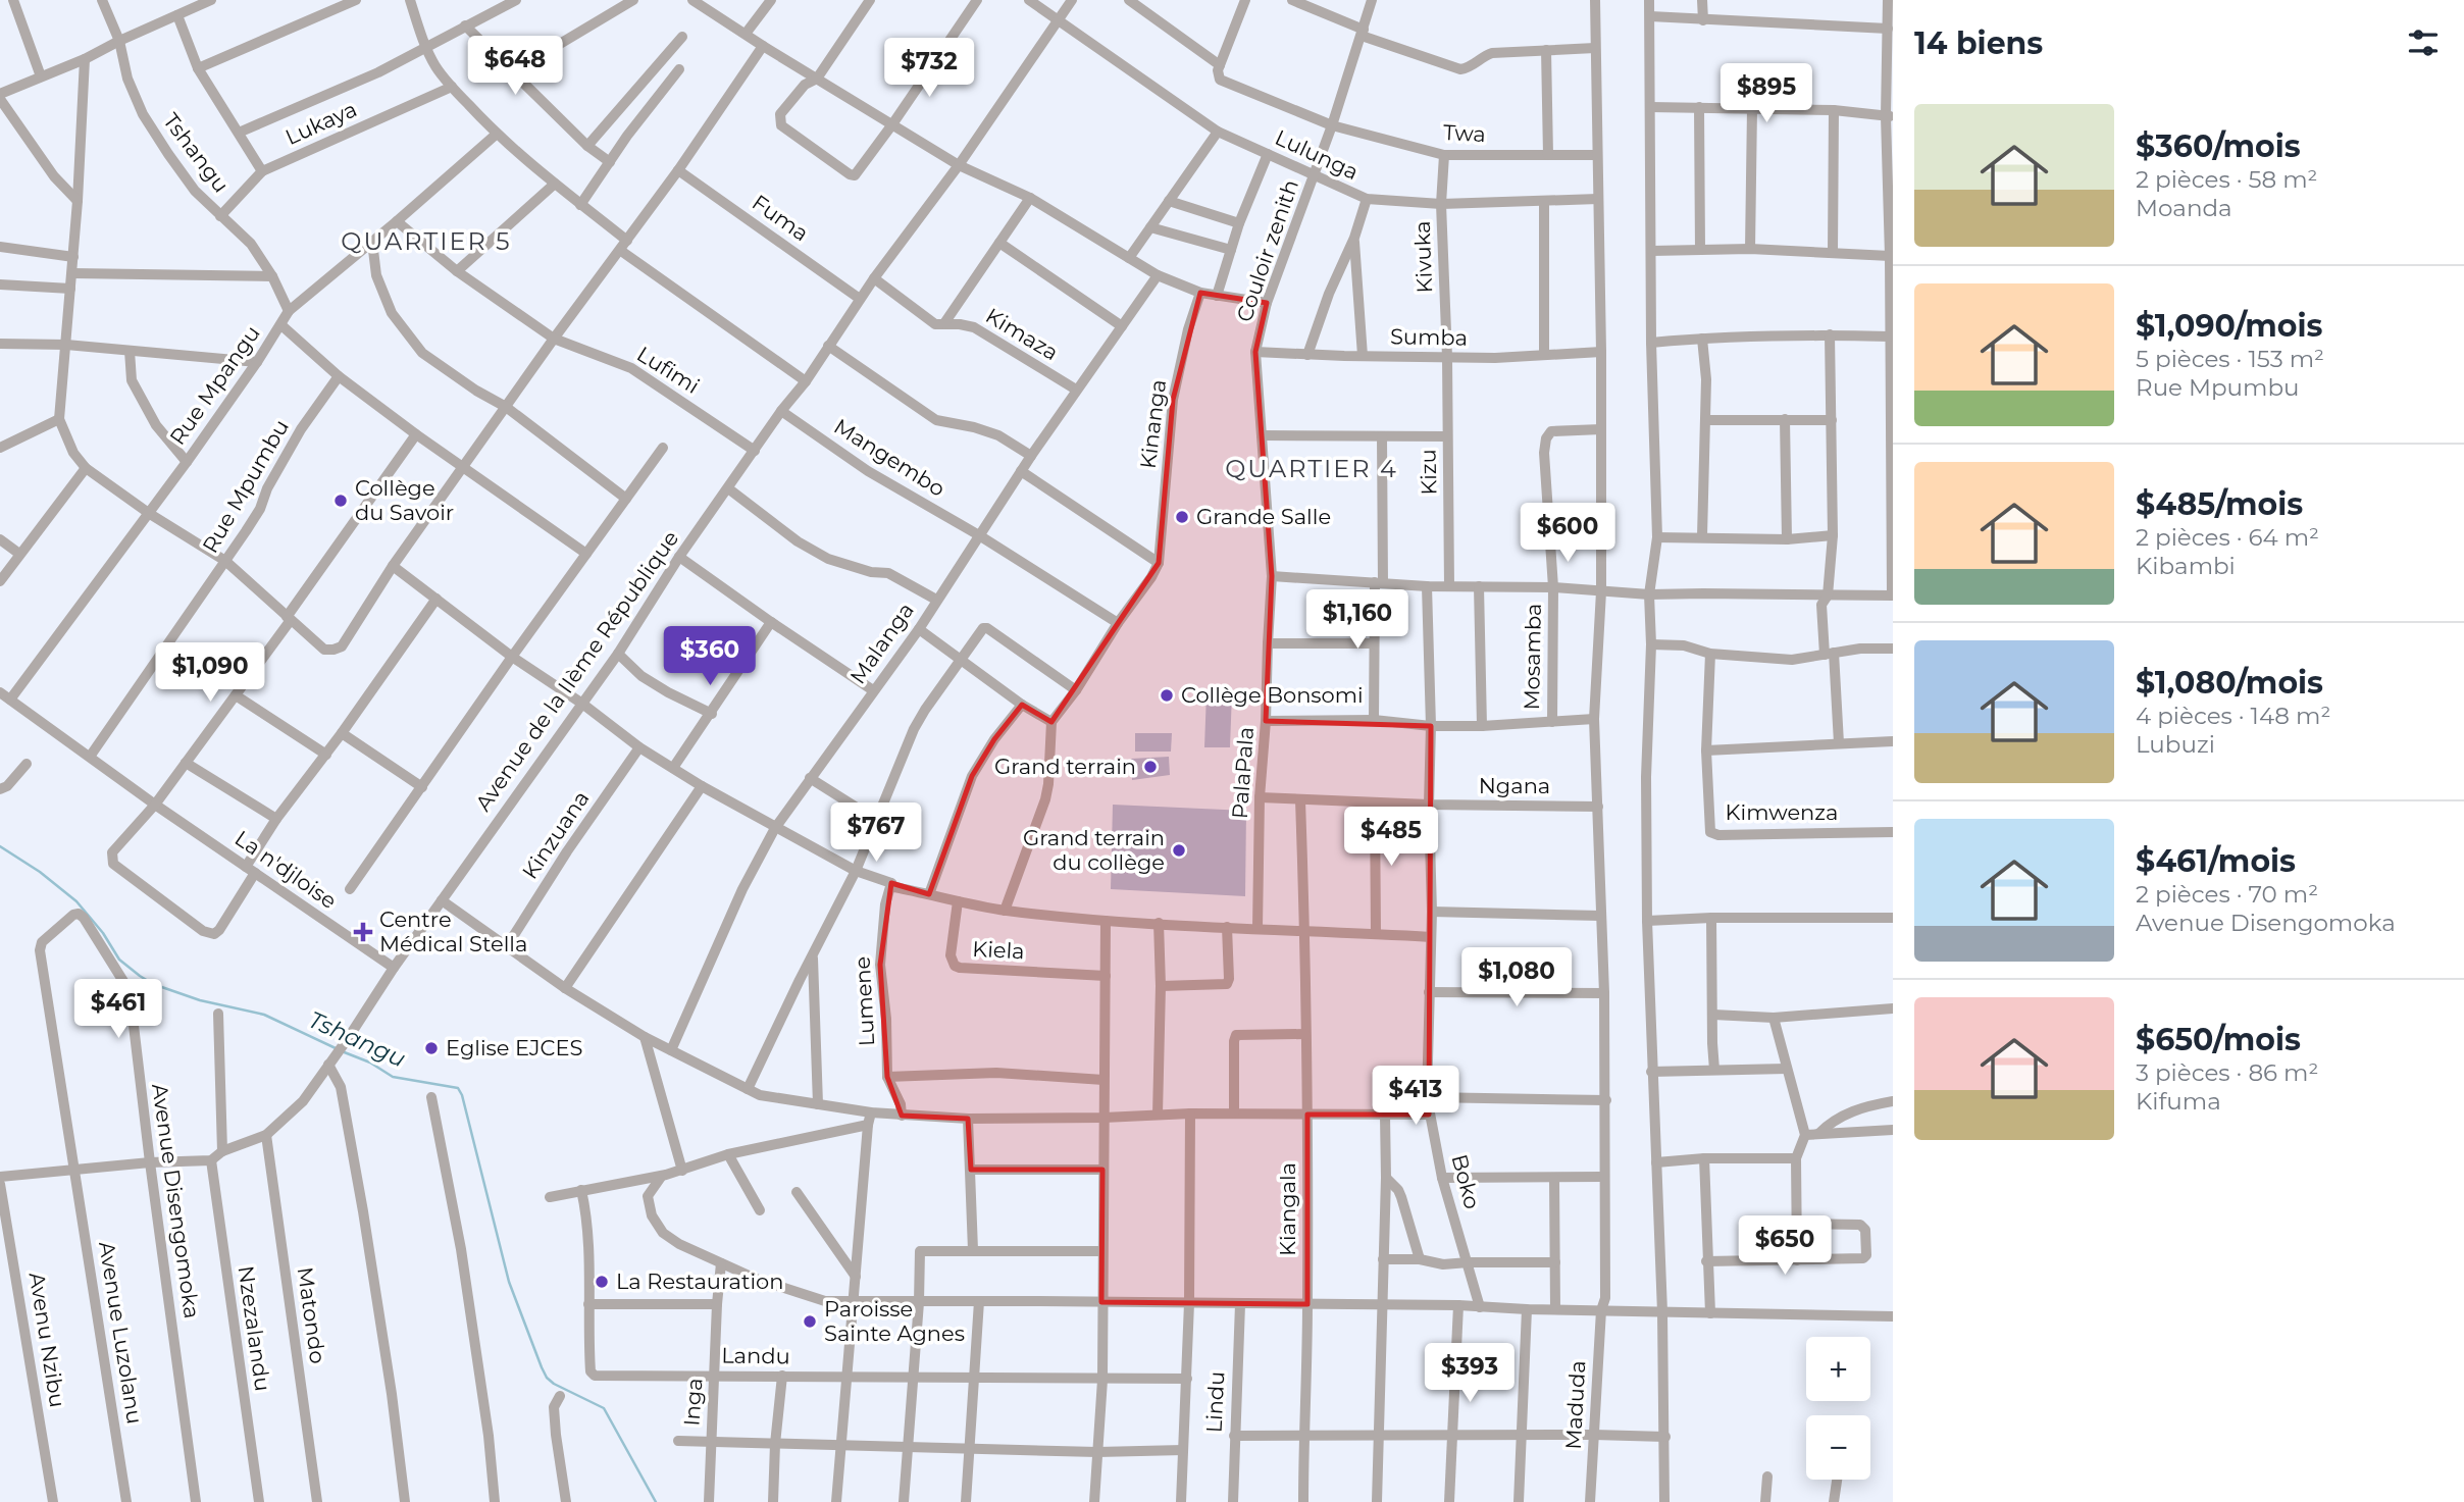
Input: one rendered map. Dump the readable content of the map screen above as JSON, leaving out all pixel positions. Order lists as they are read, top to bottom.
{
  "streets": {
    "street": [
      "Lukaya",
      "Twa",
      "Tshangu",
      "Lulunga",
      "Fuma",
      "Couloir zenith",
      "Kivuka",
      "Kimaza",
      "Sumba",
      "Lufimi",
      "Rue Mpangu",
      "Kinanga",
      "Mangembo",
      "Kizu",
      "Rue Mpumbu",
      "Malanga",
      "Mosamba",
      "Avenue de la IIème République",
      "PalaPala",
      "Ngana",
      "Kimwenza",
      "Kinzuana",
      "La n'djloise",
      "Kiela",
      "Lumene",
      "Boko",
      "Avenue Disengomoka",
      "Kiangala",
      "Matondo",
      "Nzezalandu",
      "Avenue Luzolanu",
      "Avenu Nzibu",
      "Landu",
      "Inga",
      "Lindu",
      "Maduda"
    ]
  },
  "crossings": [
    ["Lukaya", "Tshangu"],
    ["Twa", "Couloir zenith"],
    ["Twa", "Kivuka"],
    ["Twa", "Maduda"],
    ["Tshangu", "Rue Mpangu"],
    ["Lulunga", "Couloir zenith"],
    ["Lulunga", "Kivuka"],
    ["Lulunga", "Avenue de la IIème République"],
    ["Lulunga", "Maduda"],
    ["Fuma", "Avenue de la IIème République"],
    ["Couloir zenith", "Sumba"],
    ["Kivuka", "Sumba"],
    ["Kivuka", "Kizu"],
    ["Kimaza", "Malanga"],
    ["Kimaza", "Avenue de la IIème République"],
    ["Sumba", "Kizu"],
    ["Sumba", "Maduda"],
    ["Lufimi", "Rue Mpangu"],
    ["Lufimi", "Avenue de la IIème République"],
    ["Rue Mpangu", "La n'djloise"],
    ["Mangembo", "Malanga"],
    ["Mangembo", "Avenue de la IIème République"],
    ["Rue Mpumbu", "La n'djloise"],
    ["Mosamba", "PalaPala"],
    ["Mosamba", "Boko"],
    ["Mosamba", "Maduda"],
    ["Avenue de la IIème République", "La n'djloise"],
    ["Avenue de la IIème République", "Matondo"],
    ["Avenue de la IIème République", "Nzezalandu"],
    ["PalaPala", "Ngana"],
    ["Ngana", "Boko"],
    ["Ngana", "Maduda"],
    ["Avenue Disengomoka", "Avenue Luzolanu"],
    ["Landu", "Inga"]
  ],
  "districts": ["QUARTIER 5", "QUARTIER 4"],
  "water": ["Tshangu"],
  "places": {
    "other": [
      "Collège du Savoir",
      "Grande Salle",
      "Collège Bonsomi",
      "Grand terrain",
      "Grand terrain du collège",
      "Eglise EJCES",
      "La Restauration",
      "Paroisse Sainte Agnes"
    ],
    "health": ["Centre Médical Stella"]
  },
  "page": {
    "heading": "14 biens",
    "price": [
      "$648",
      "$732",
      "$895",
      "$600",
      "$1,160",
      "$360",
      "$1,090",
      "$767",
      "$485",
      "$1,080",
      "$461",
      "$413",
      "$650",
      "$393"
    ],
    "list": [
      {
        "name": "$360/mois",
        "note": "2 pièces · 58 m² · Moanda"
      },
      {
        "name": "$1,090/mois",
        "note": "5 pièces · 153 m² · Rue Mpumbu"
      },
      {
        "name": "$485/mois",
        "note": "2 pièces · 64 m² · Kibambi"
      },
      {
        "name": "$1,080/mois",
        "note": "4 pièces · 148 m² · Lubuzi"
      },
      {
        "name": "$461/mois",
        "note": "2 pièces · 70 m² · Avenue Disengomoka"
      },
      {
        "name": "$650/mois",
        "note": "3 pièces · 86 m² · Kifuma"
      }
    ],
    "map_buttons": ["+", "−"]
  }
}
